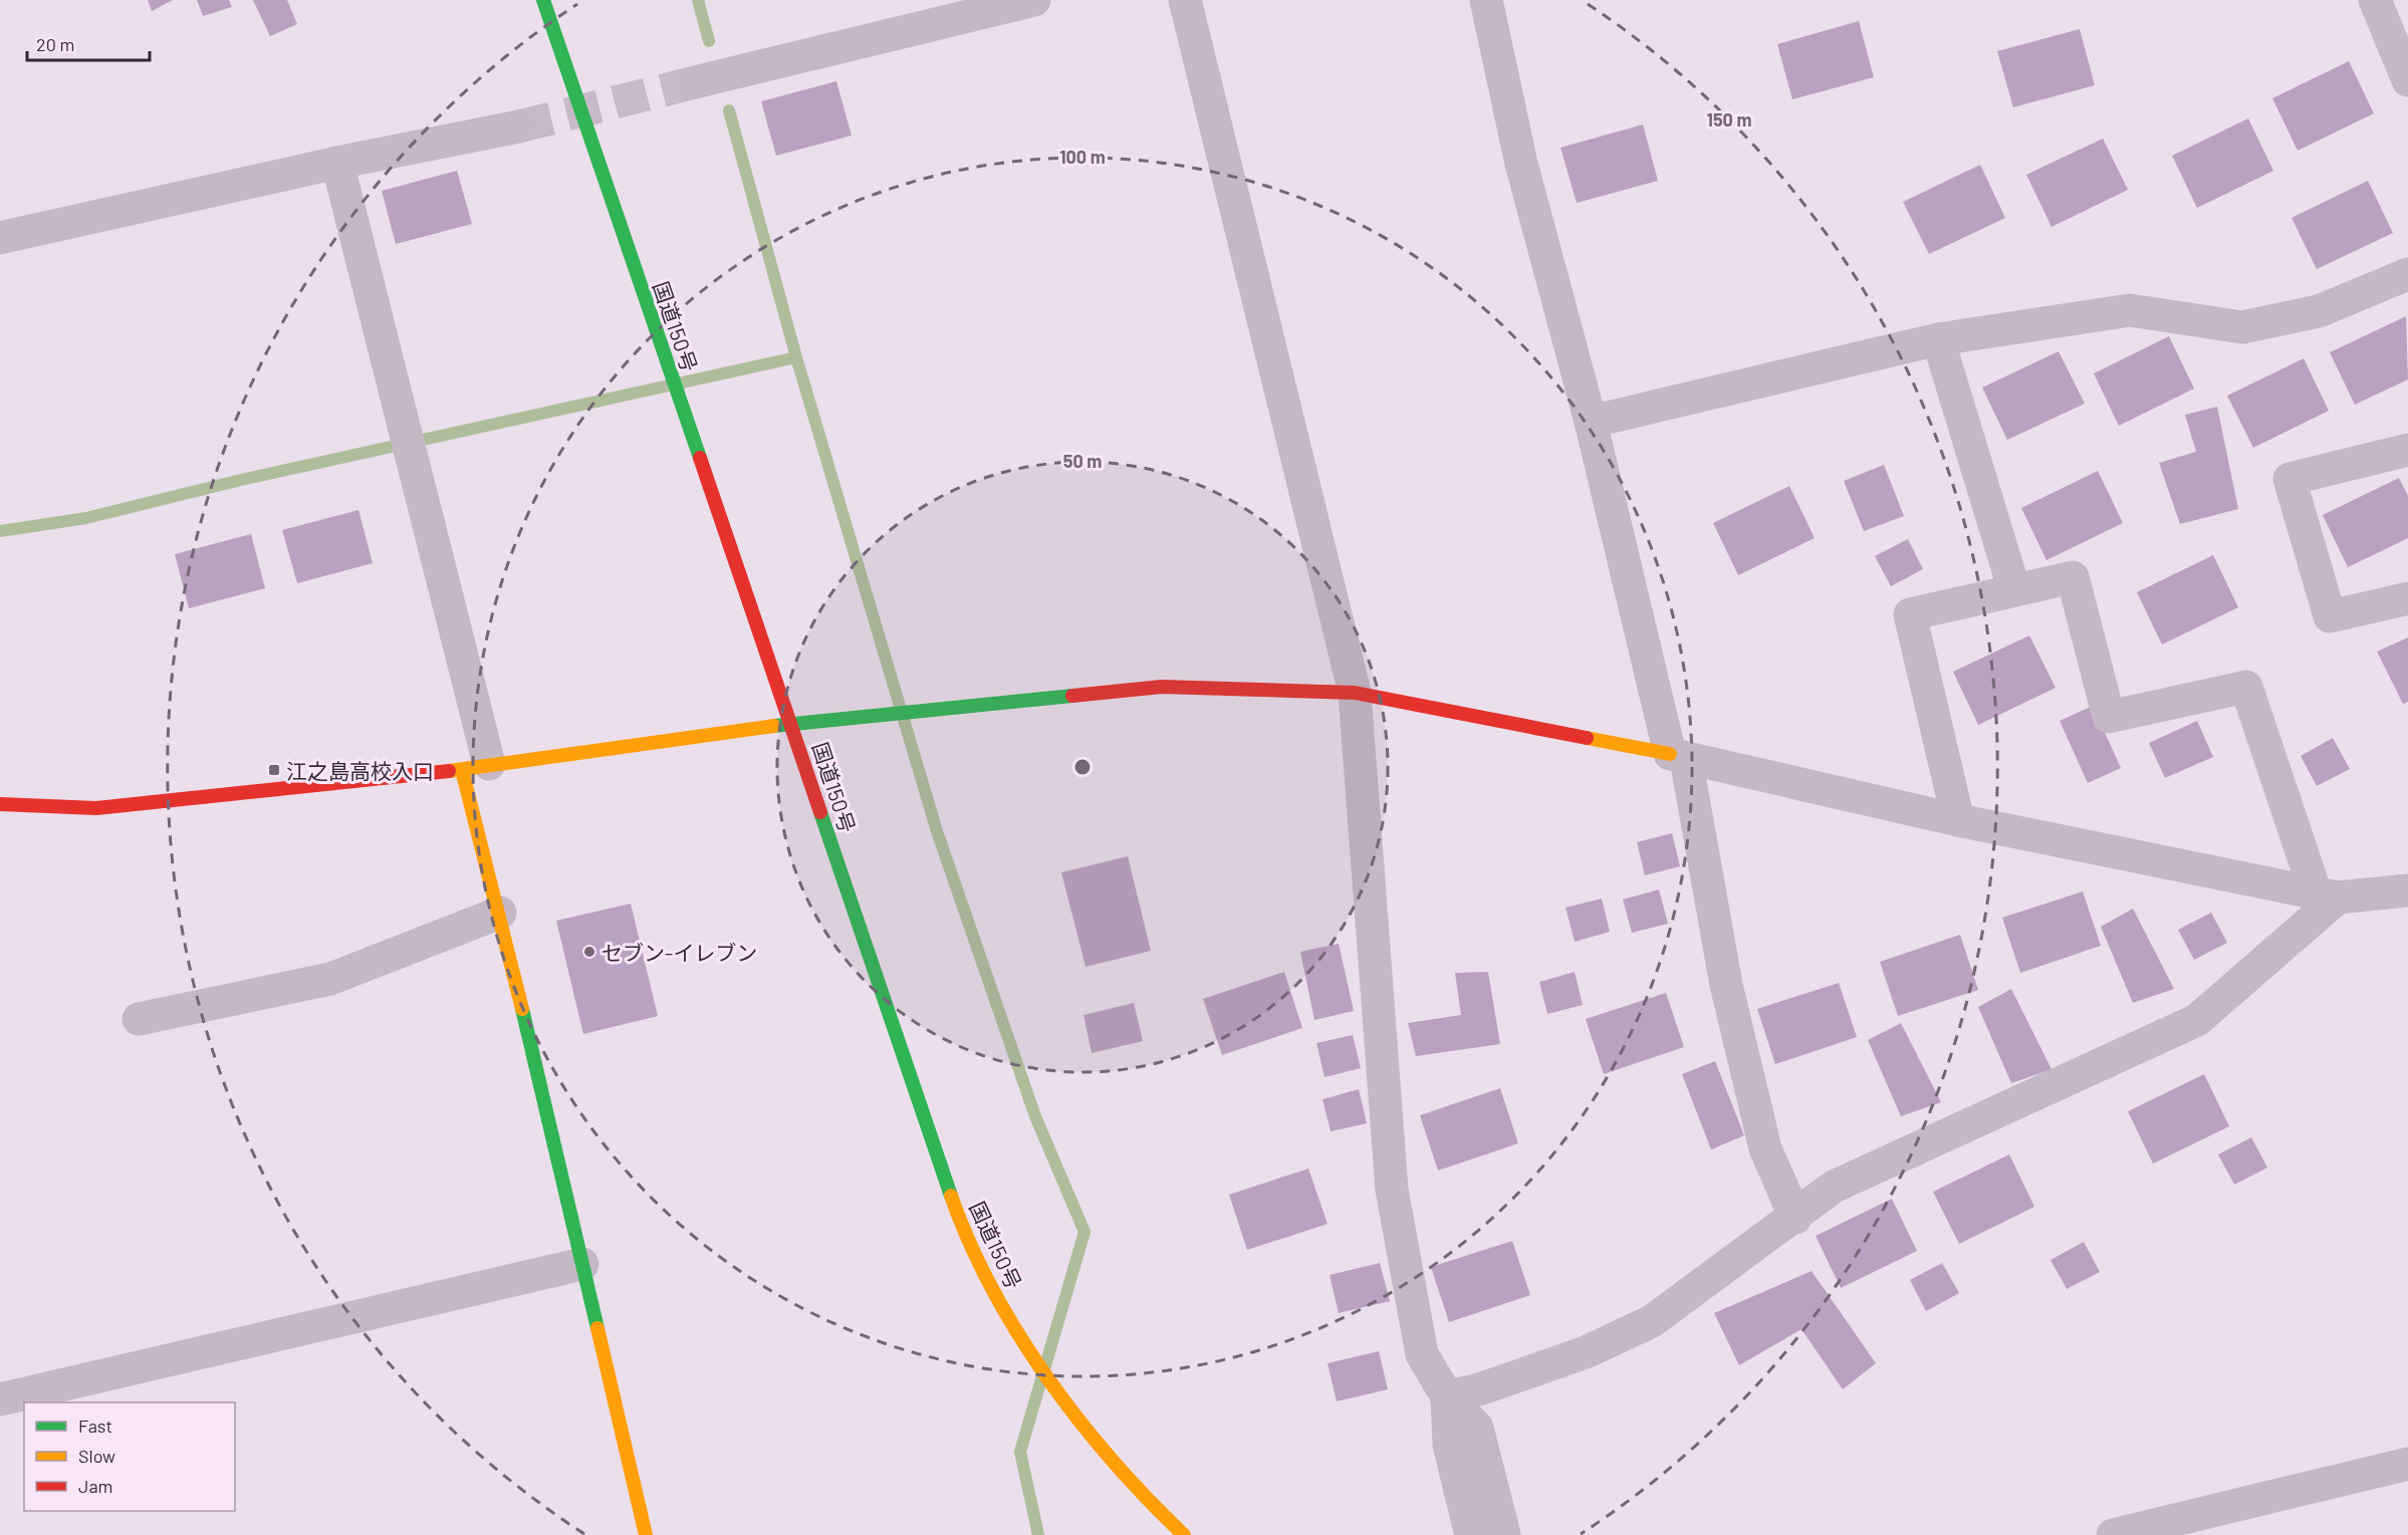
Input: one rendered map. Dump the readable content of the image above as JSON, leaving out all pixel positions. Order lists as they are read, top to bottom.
{
  "streets": {
    "main road": ["国道150号"]
  },
  "places": {
    "transit": ["江之島高校入口"],
    "other": ["セブン-イレブン"]
  },
  "legend": ["Fast", "Slow", "Jam"],
  "scale_bar": "20 m",
  "rings": ["150 m", "100 m", "50 m"]
}
